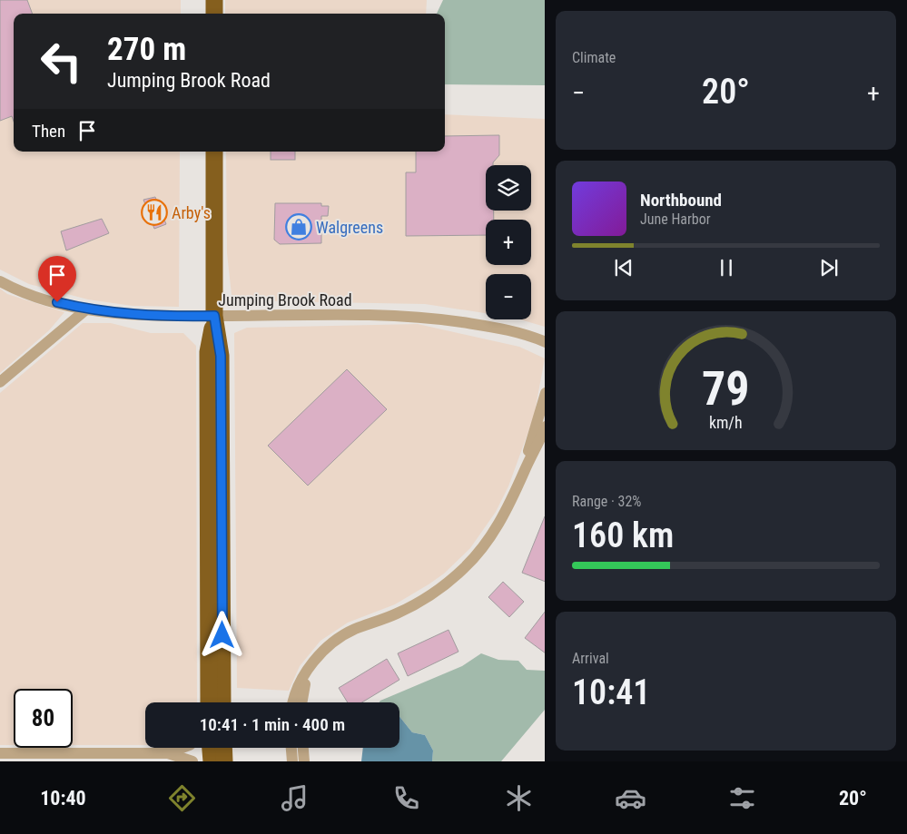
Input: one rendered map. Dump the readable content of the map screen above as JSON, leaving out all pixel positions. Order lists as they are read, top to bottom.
{
  "streets": {
    "street": ["Jumping Brook Road"]
  },
  "places": {
    "restaurant": ["Arby's"],
    "shop": ["Walgreens"]
  },
  "page": {
    "tile": [
      "Climate",
      ["Range · 32%", "160 km"],
      ["Arrival", "10:41"]
    ],
    "turn": ["270 m", "Jumping Brook Road"],
    "heat": ["−", "20°", "+"],
    "then": "Then",
    "map_buttons": ["+", "−"],
    "song": ["Northbound", "June Harbor"],
    "limit": "80",
    "trip": "10:41 · 1 min · 400 m",
    "tabs": ["10:40", "20°"],
    "gauge": ["79", "km/h"]
  }
}
